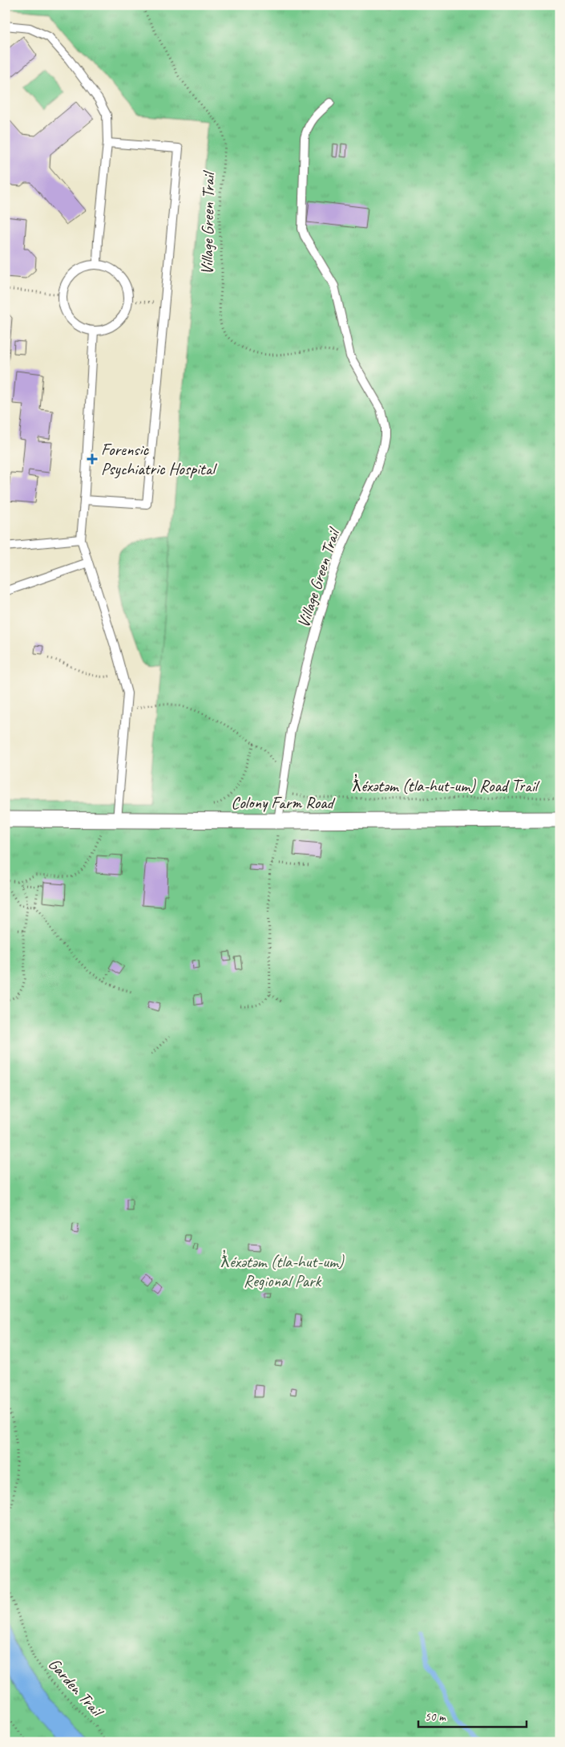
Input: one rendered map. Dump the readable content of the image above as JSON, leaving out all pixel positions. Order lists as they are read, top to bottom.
{
  "streets": {
    "street": ["Colony Farm Road"],
    "lane": ["Village Green Trail"],
    "path": ["ƛ̓éxətəm (tla-hut-um) Road Trail", "Garden Trail"]
  },
  "crossings": [
    ["Village Green Trail", "ƛ̓éxətəm (tla-hut-um) Road Trail"],
    ["Village Green Trail", "Colony Farm Road"]
  ],
  "parks": ["ƛ̓éxətəm (tla-hut-um) Regional Park"],
  "places": {
    "health": ["Forensic Psychiatric Hospital"]
  },
  "scale_bar": "50 m"
}
